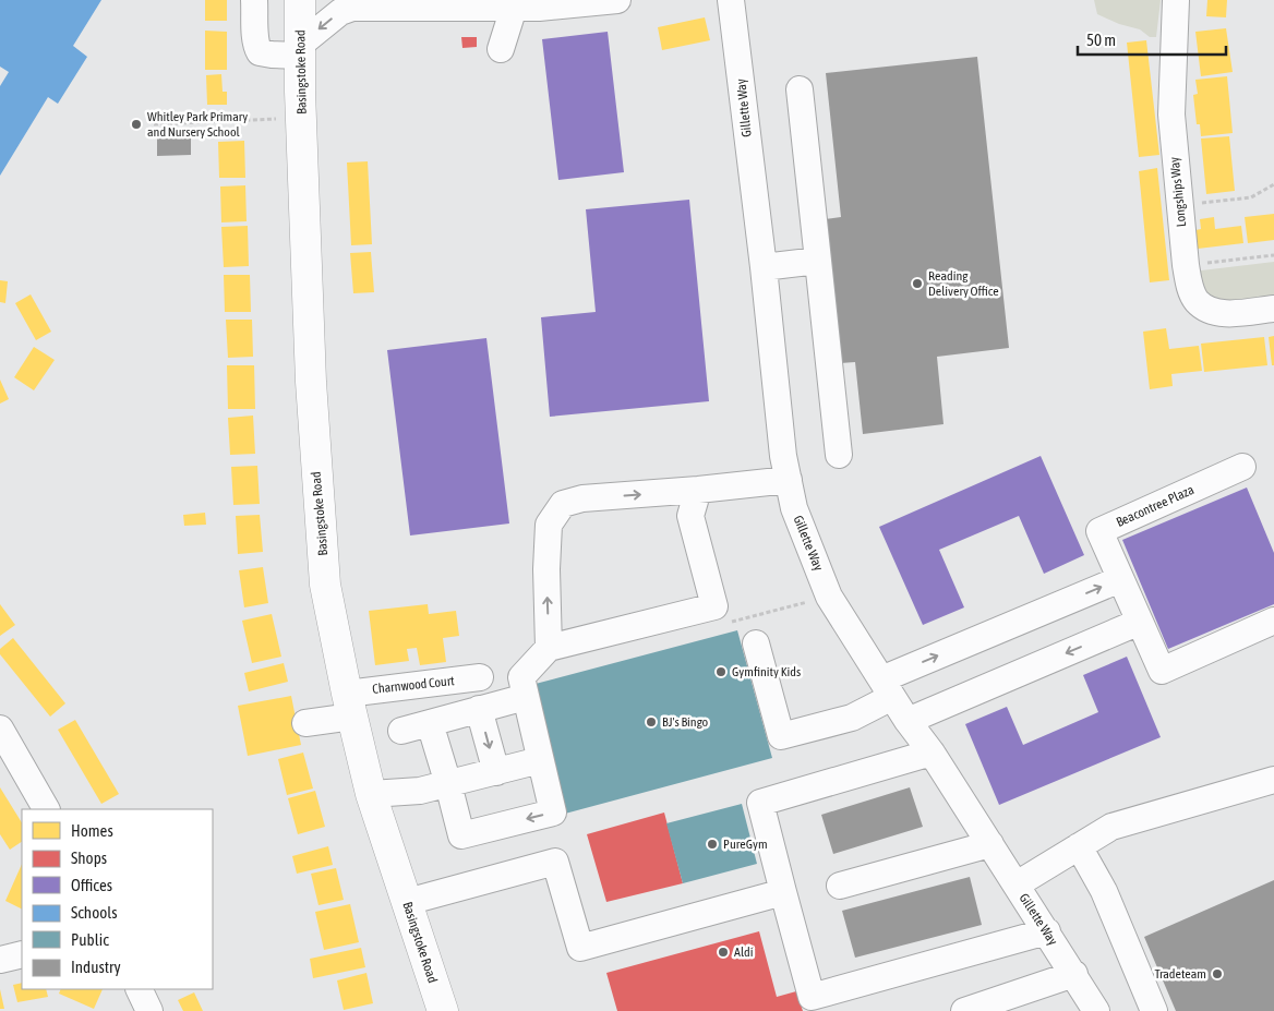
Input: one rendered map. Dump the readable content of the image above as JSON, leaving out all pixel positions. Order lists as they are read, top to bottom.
{
  "streets": {
    "main road": ["Basingstoke Road"],
    "street": [
      "Gillette Way",
      "Longships Way",
      "Beacontree Plaza",
      "Charnwood Court"
    ]
  },
  "crossings": [
    ["Basingstoke Road", "Charnwood Court"]
  ],
  "places": [
    "Whitley Park Primary and Nursery School",
    "Reading Delivery Office",
    "Gymfinity Kids",
    "BJ's Bingo",
    "PureGym",
    "Aldi",
    "Tradeteam"
  ],
  "legend": [
    "Homes",
    "Shops",
    "Offices",
    "Schools",
    "Public",
    "Industry"
  ],
  "scale_bar": "50 m"
}
